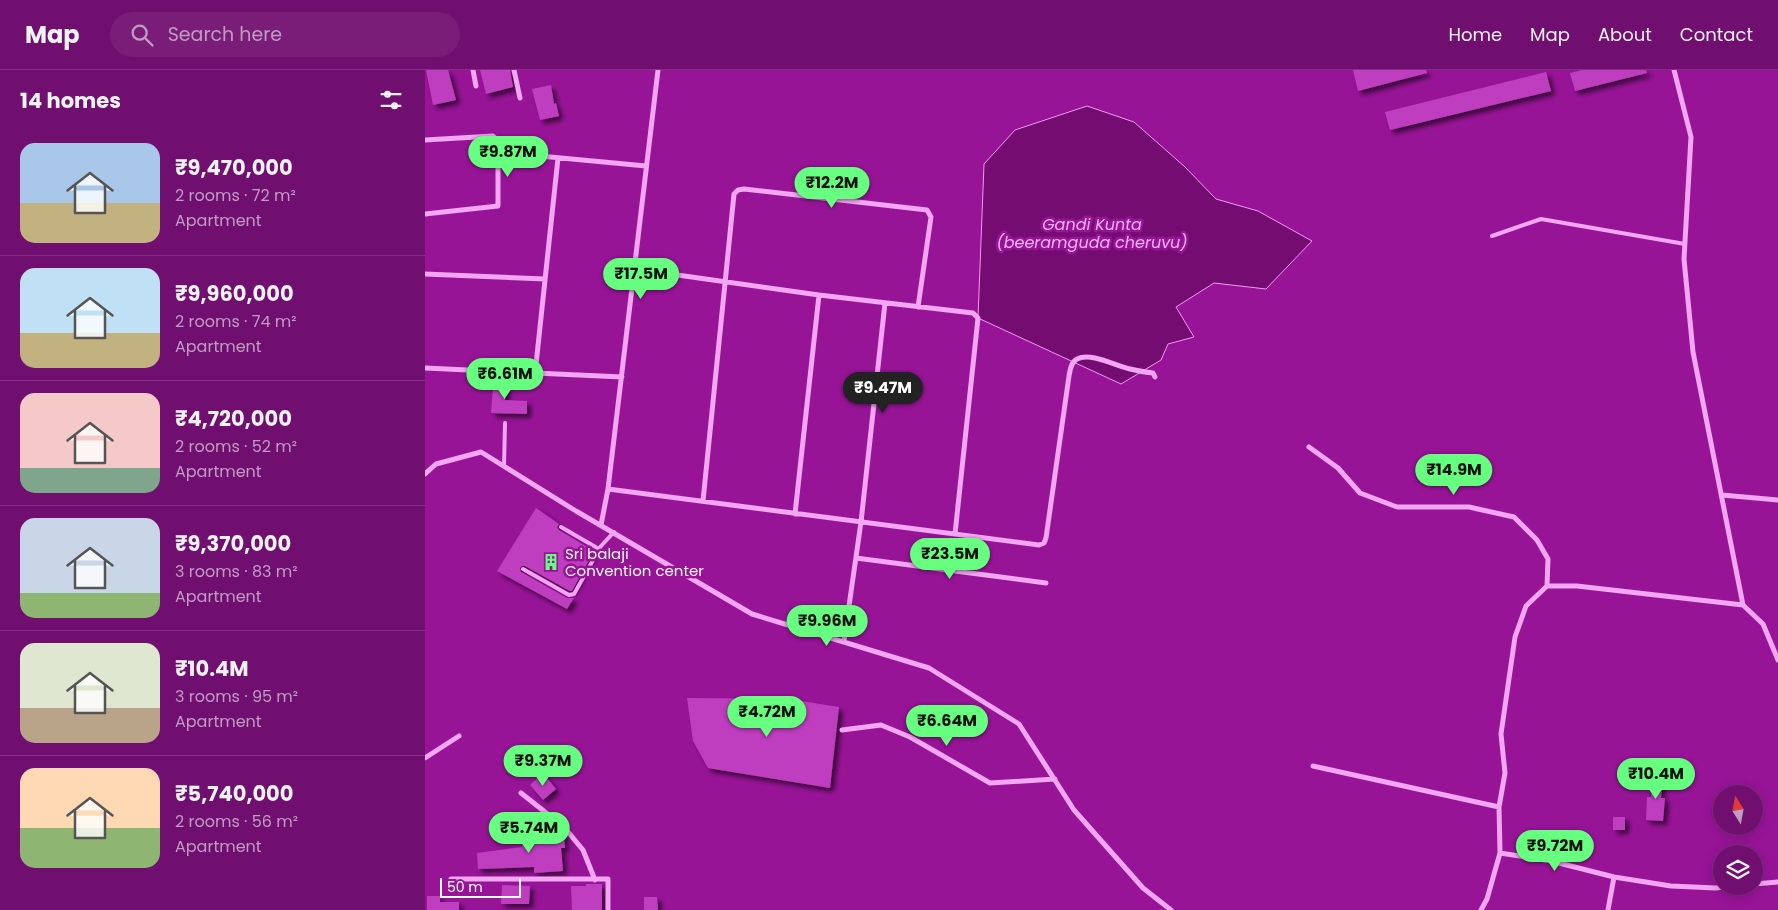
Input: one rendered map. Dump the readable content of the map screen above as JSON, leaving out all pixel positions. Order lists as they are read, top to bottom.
{
  "water": ["Gandi Kunta (beeramguda cheruvu)"],
  "places": {
    "building": ["Sri balaji Convention center"]
  },
  "scale_bar": "50 m",
  "north": "top",
  "page": {
    "header": "Map",
    "search": "Search here",
    "nav": [
      "Home",
      "Map",
      "About",
      "Contact"
    ],
    "heading": "14 homes",
    "list": [
      {
        "name": "₹9,470,000",
        "note": "2 rooms · 72 m² · Apartment"
      },
      {
        "name": "₹9,960,000",
        "note": "2 rooms · 74 m² · Apartment"
      },
      {
        "name": "₹4,720,000",
        "note": "2 rooms · 52 m² · Apartment"
      },
      {
        "name": "₹9,370,000",
        "note": "3 rooms · 83 m² · Apartment"
      },
      {
        "name": "₹10.4M",
        "note": "3 rooms · 95 m² · Apartment"
      },
      {
        "name": "₹5,740,000",
        "note": "2 rooms · 56 m² · Apartment"
      }
    ],
    "price": [
      "₹9.87M",
      "₹12.2M",
      "₹17.5M",
      "₹6.61M",
      "₹9.47M",
      "₹14.9M",
      "₹23.5M",
      "₹9.96M",
      "₹4.72M",
      "₹6.64M",
      "₹9.37M",
      "₹10.4M",
      "₹5.74M",
      "₹9.72M"
    ],
    "scale": "50 m"
  }
}
